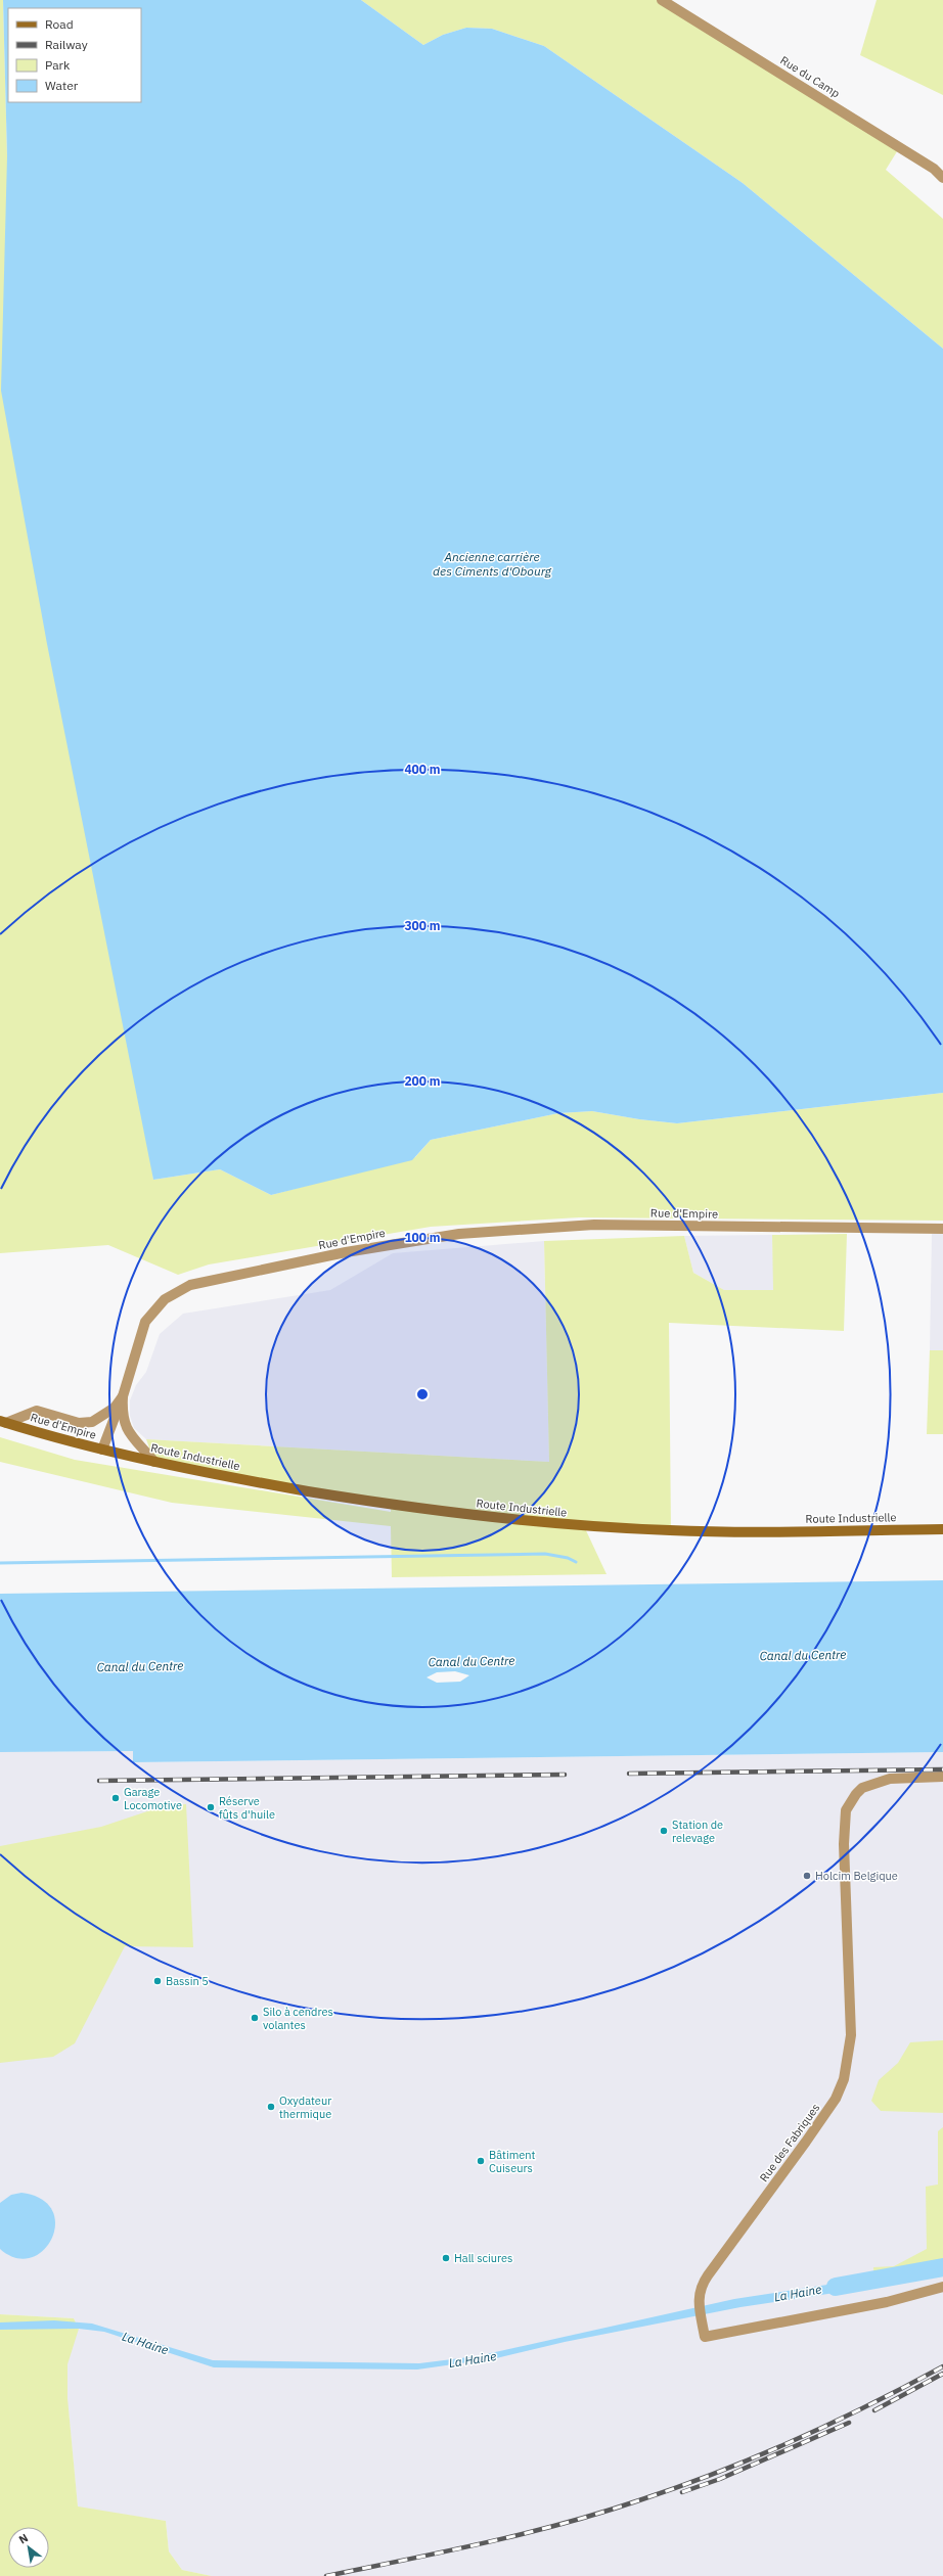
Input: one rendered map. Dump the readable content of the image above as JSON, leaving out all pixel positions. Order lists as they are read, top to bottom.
{
  "streets": {
    "main road": ["Rue d'Empire", "Route Industrielle"],
    "street": ["Rue du Camp", "Rue des Fabriques"]
  },
  "crossings": [
    ["Rue d'Empire", "Route Industrielle"]
  ],
  "water": ["Ancienne carrière des Ciments d'Obourg", "Canal du Centre", "La Haine"],
  "places": [
    "Garage Locomotive",
    "Réserve fûts d'huile",
    "Station de relevage",
    "Holcim Belgique",
    "Bassin 5",
    "Silo à cendres volantes",
    "Oxydateur thermique",
    "Bâtiment Cuiseurs",
    "Hall sciures"
  ],
  "legend": [
    "Road",
    "Railway",
    "Park",
    "Water"
  ],
  "north": "top left",
  "rings": [
    "400 m",
    "300 m",
    "200 m",
    "100 m"
  ]
}
